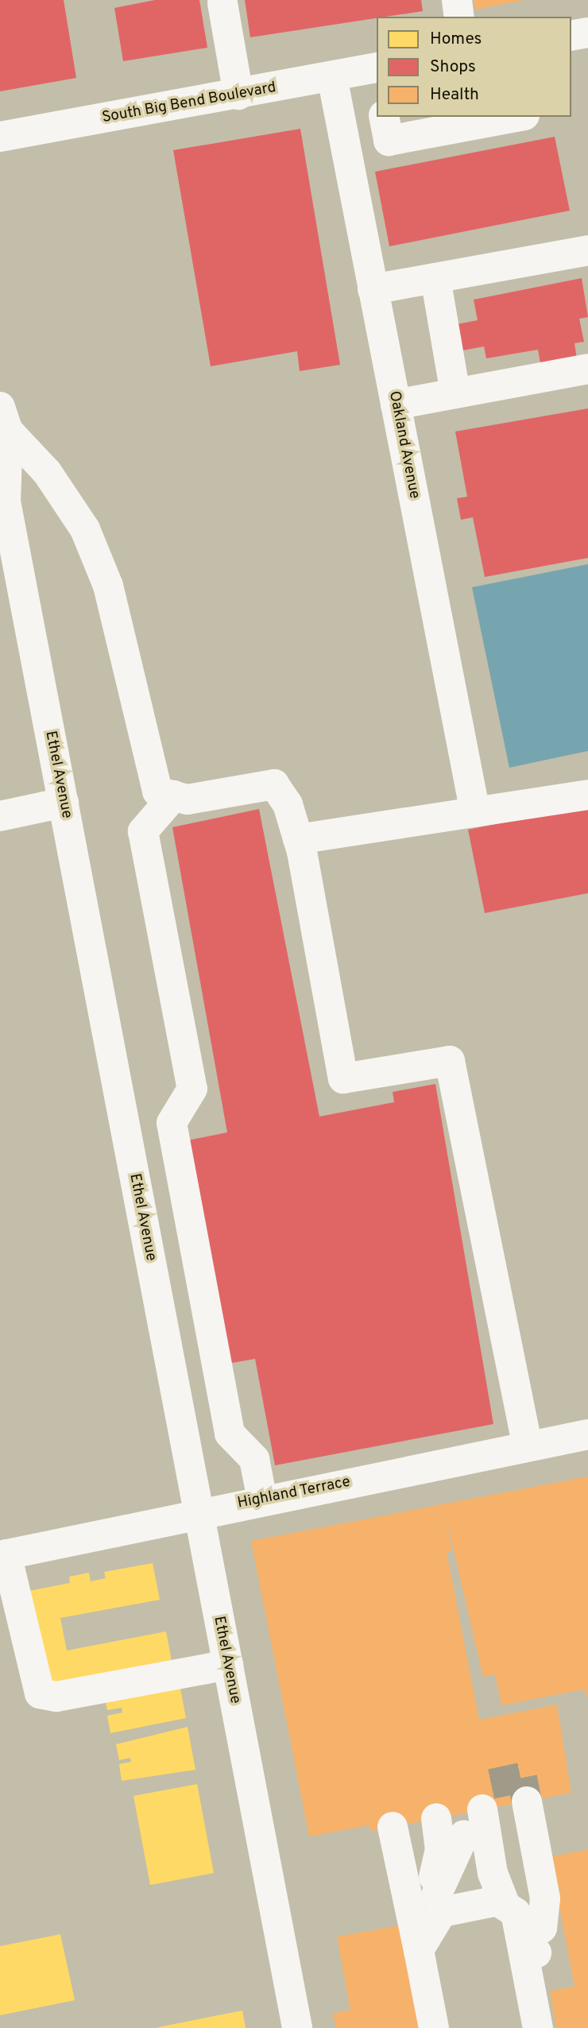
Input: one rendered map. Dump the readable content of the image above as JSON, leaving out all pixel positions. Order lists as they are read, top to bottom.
{
  "streets": {
    "street": [
      "South Big Bend Boulevard",
      "Oakland Avenue",
      "Ethel Avenue",
      "Highland Terrace"
    ]
  },
  "crossings": [
    ["South Big Bend Boulevard", "Oakland Avenue"],
    ["Ethel Avenue", "Highland Terrace"]
  ],
  "legend": ["Homes", "Shops", "Health"]
}
